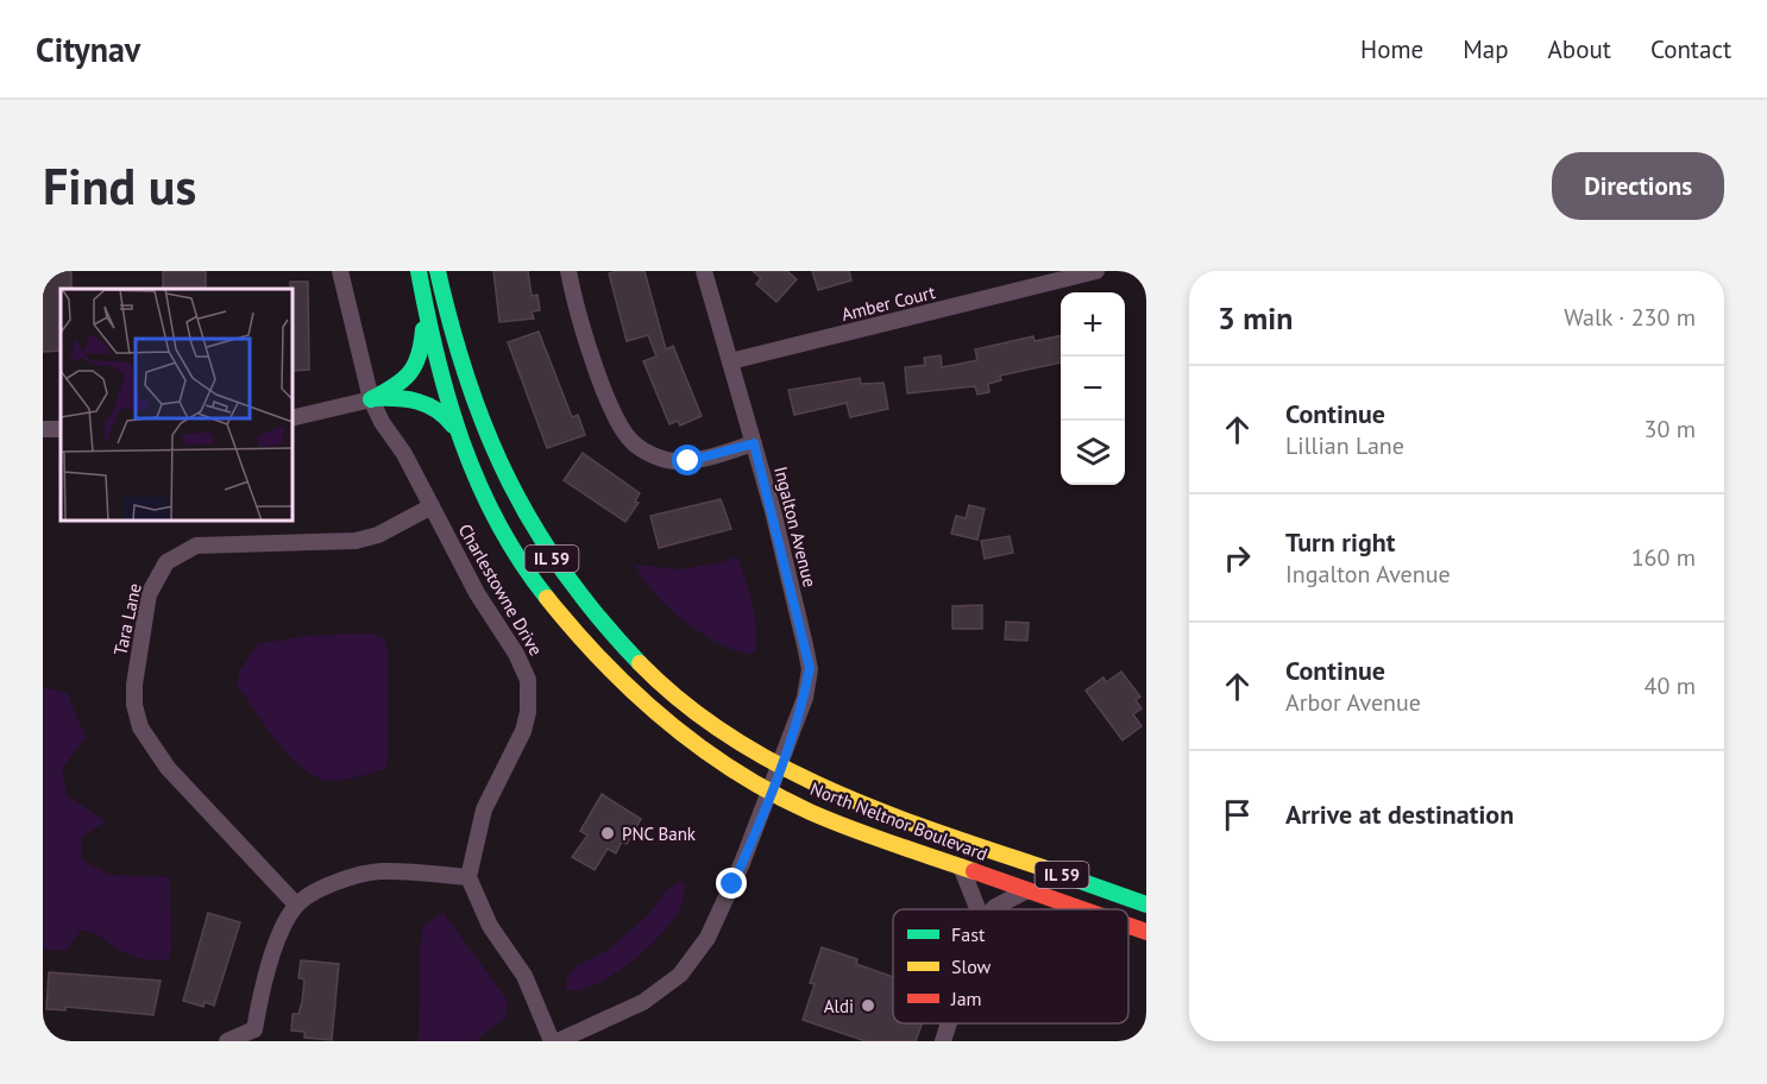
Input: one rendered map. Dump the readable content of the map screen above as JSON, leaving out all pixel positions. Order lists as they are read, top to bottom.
{
  "streets": {
    "main road": ["IL 59", "North Neltnor Boulevard"],
    "street": [
      "Amber Court",
      "Ingalton Avenue",
      "Charlestowne Drive",
      "Tara Lane"
    ]
  },
  "crossings": [
    ["Amber Court", "Ingalton Avenue"],
    ["Ingalton Avenue", "North Neltnor Boulevard"],
    ["Charlestowne Drive", "Tara Lane"]
  ],
  "places": ["PNC Bank", "Aldi"],
  "legend": ["Fast", "Slow", "Jam"],
  "page": {
    "header": "Citynav",
    "nav": [
      "Home",
      "Map",
      "About",
      "Contact"
    ],
    "buttons": "Directions",
    "title": "Find us",
    "heading": ["3 min", "Walk · 230 m"],
    "map_buttons": ["+", "−"],
    "list": [
      ["Continue", "Lillian Lane", "30 m"],
      ["Turn right", "Ingalton Avenue", "160 m"],
      ["Continue", "Arbor Avenue", "40 m"],
      "Arrive at destination"
    ]
  }
}
